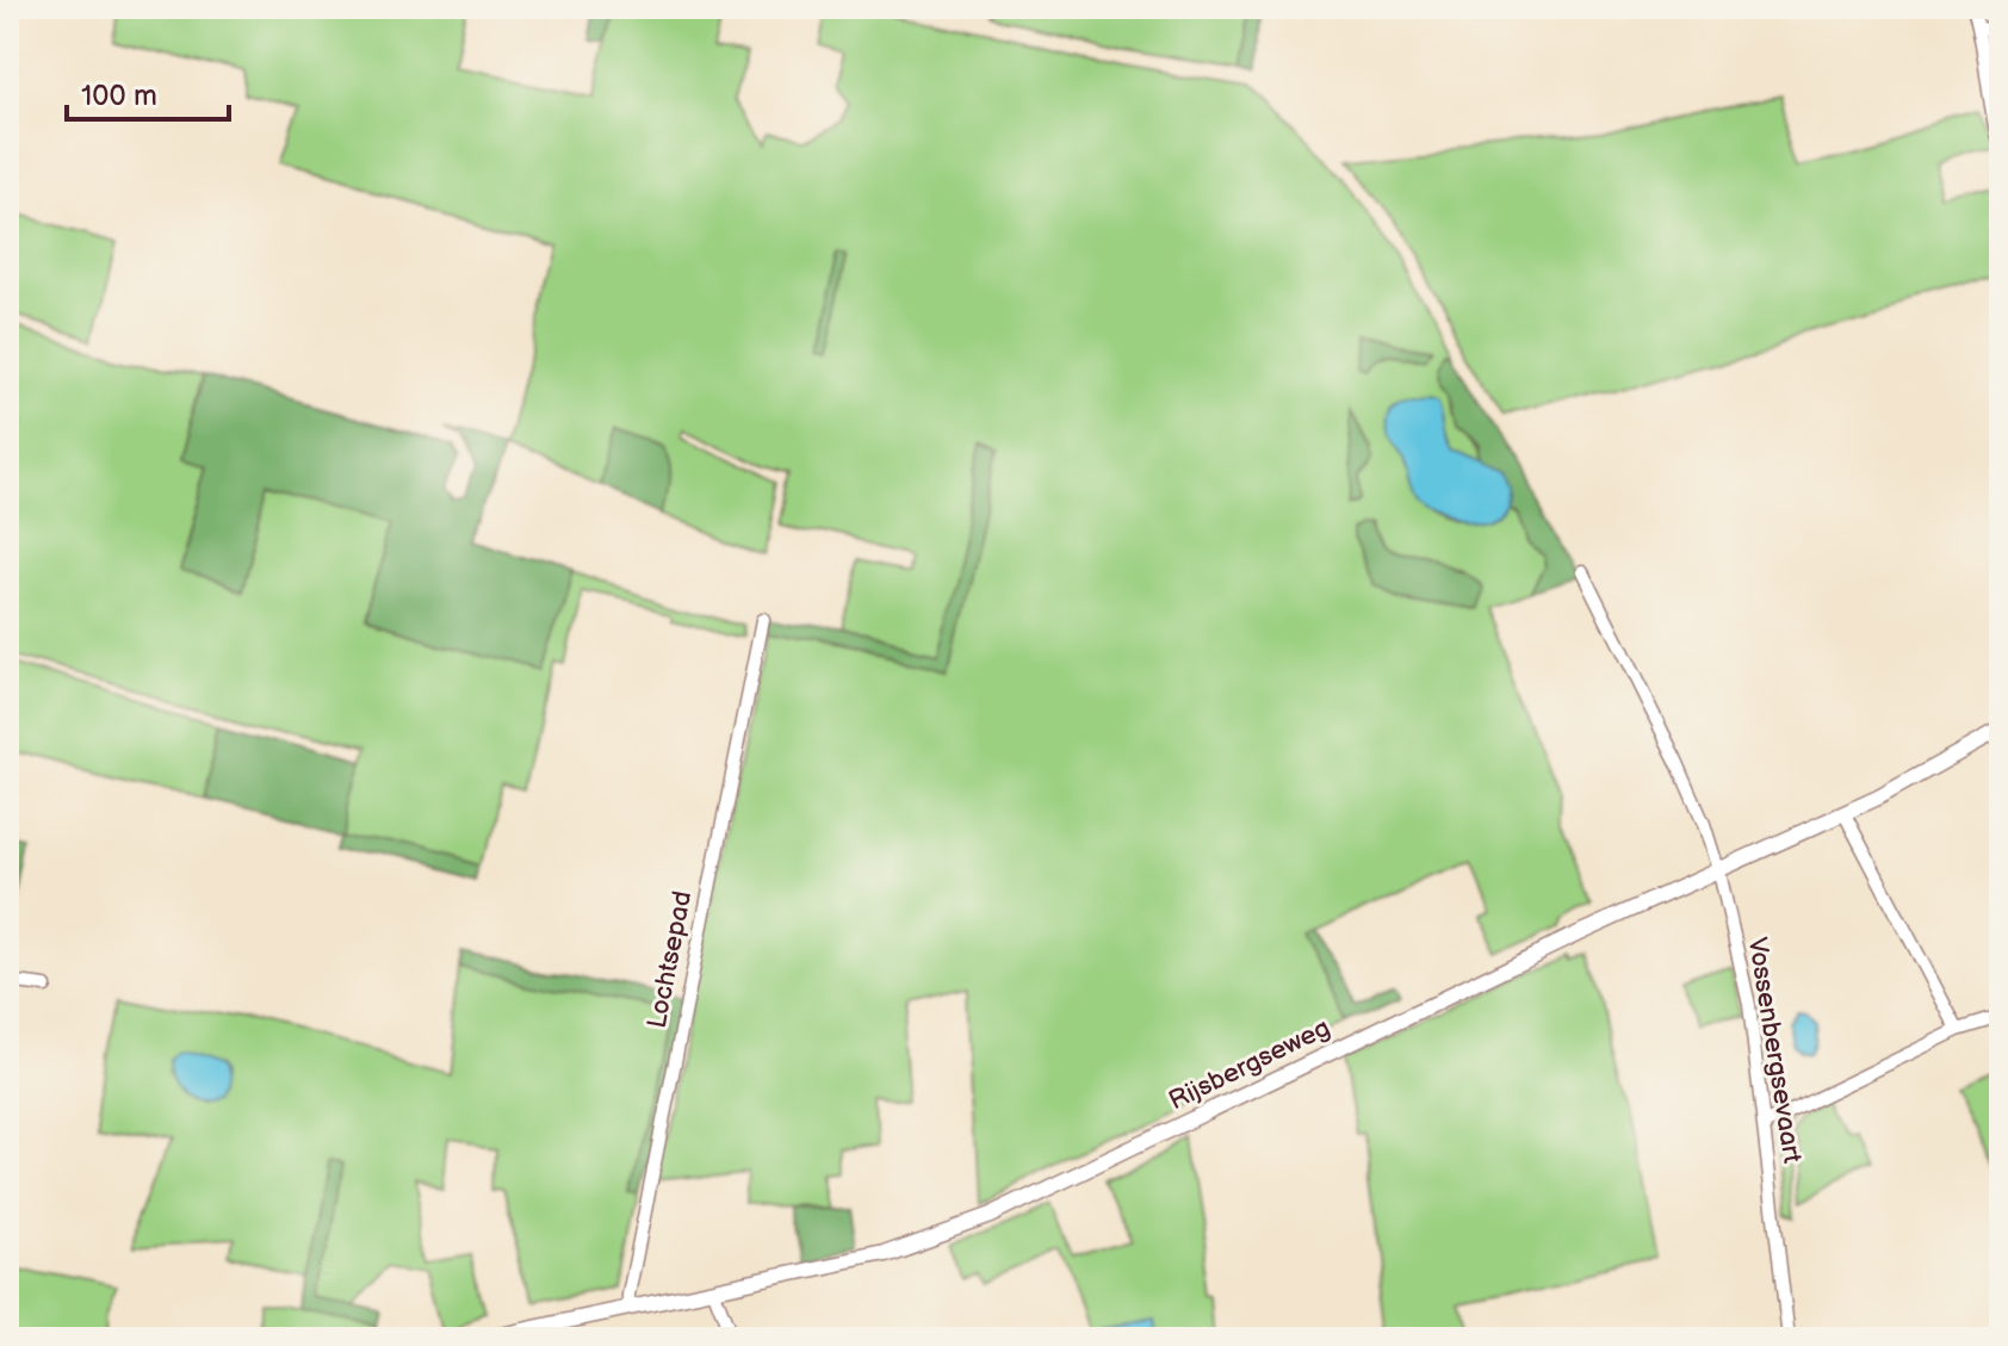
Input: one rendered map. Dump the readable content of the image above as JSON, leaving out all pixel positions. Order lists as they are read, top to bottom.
{
  "streets": {
    "main road": ["Rijsbergseweg"],
    "street": ["Lochtsepad", "Vossenbergsevaart"]
  },
  "crossings": [
    ["Lochtsepad", "Rijsbergseweg"],
    ["Vossenbergsevaart", "Rijsbergseweg"]
  ],
  "scale_bar": "100 m"
}
